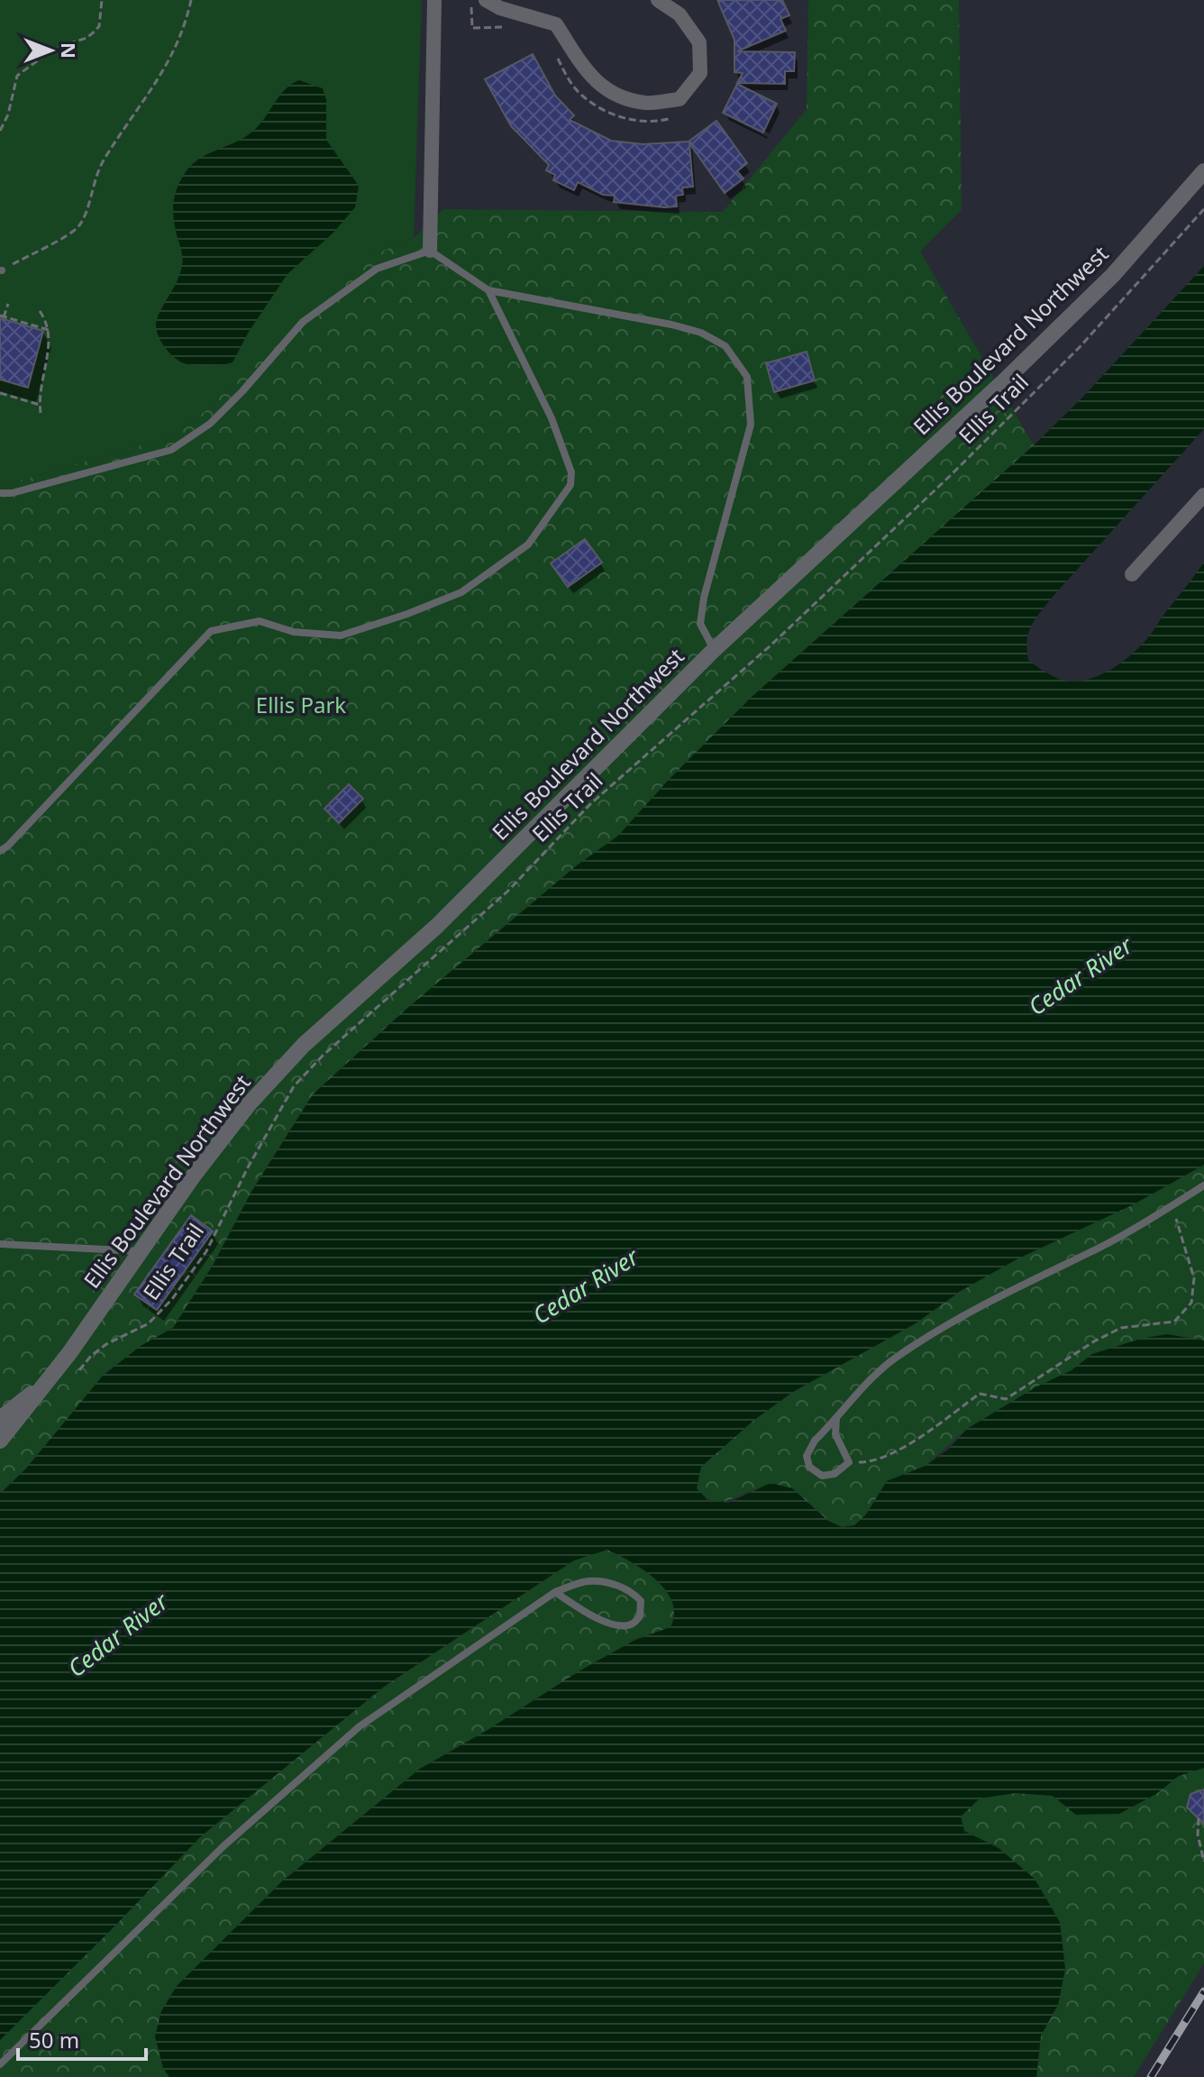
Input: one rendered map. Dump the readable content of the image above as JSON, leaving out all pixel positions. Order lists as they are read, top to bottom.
{
  "streets": {
    "street": ["Ellis Boulevard Northwest"],
    "path": ["Ellis Trail"]
  },
  "water": ["Cedar River"],
  "parks": ["Ellis Park"],
  "scale_bar": "50 m",
  "north": "right"
}
